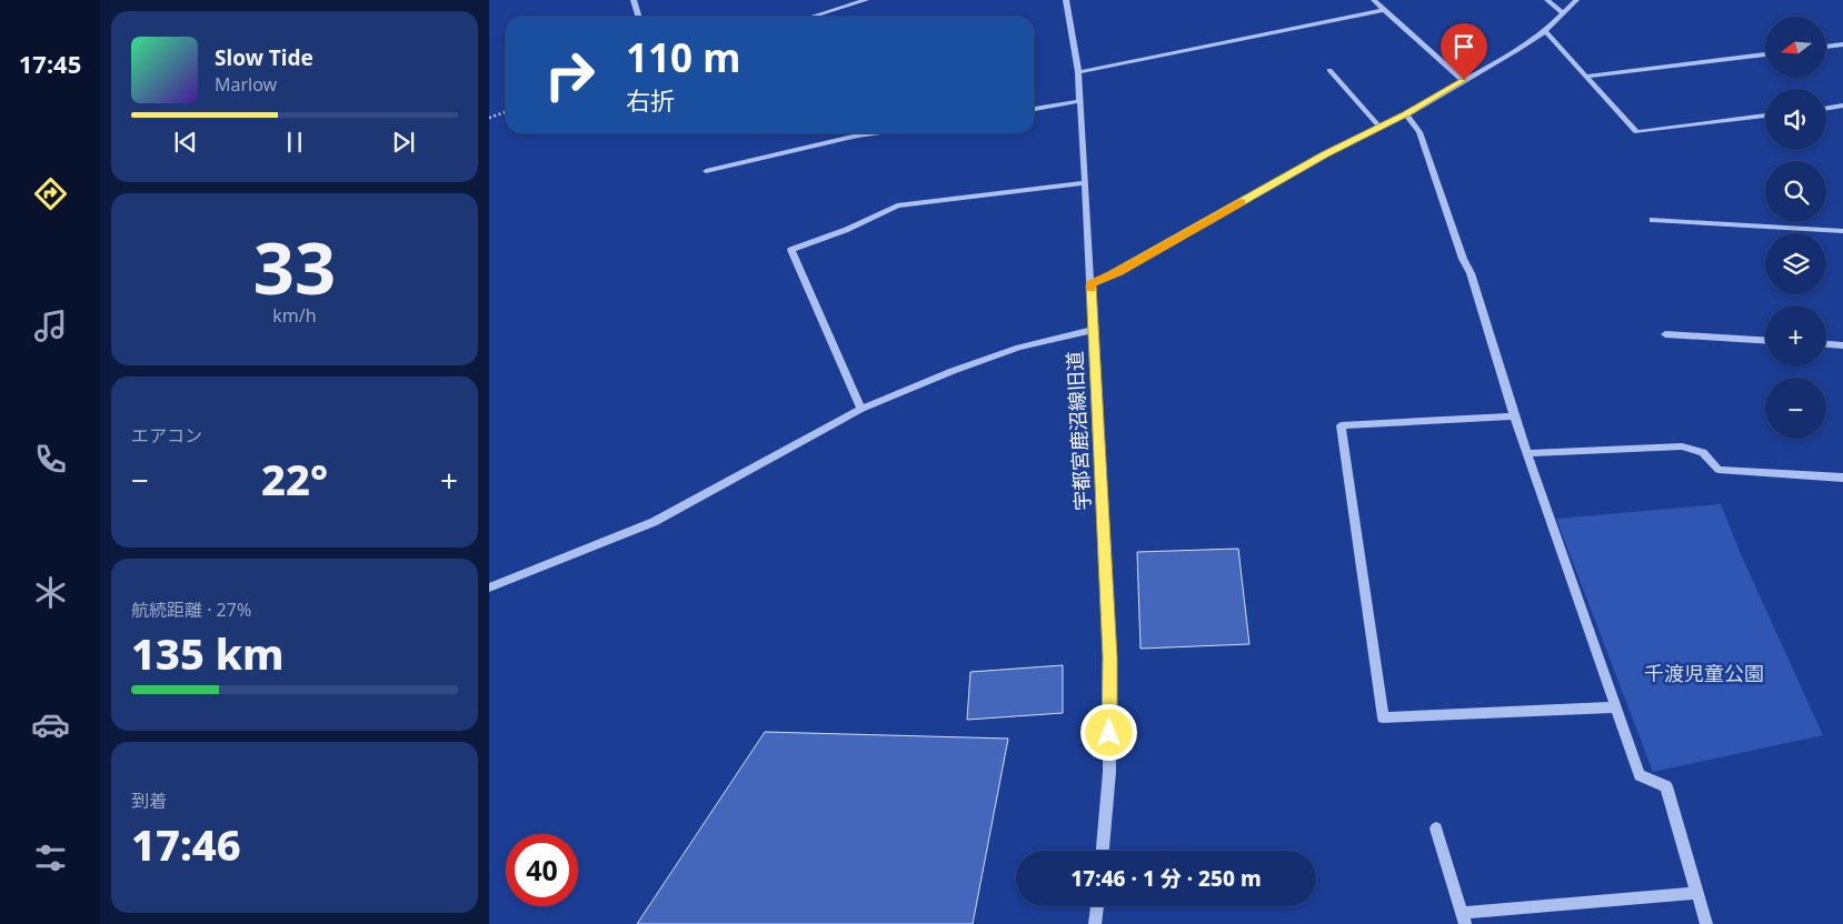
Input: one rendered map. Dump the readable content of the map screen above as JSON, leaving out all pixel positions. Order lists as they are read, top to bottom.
{
  "streets": {
    "street": ["宇都宮鹿沼線旧道"]
  },
  "parks": ["千渡児童公園"],
  "north": "left",
  "page": {
    "tabs": "17:45",
    "map_buttons": ["+", "−"],
    "turn": ["110 m", "右折"],
    "song": ["Slow Tide", "Marlow"],
    "tile": [
      ["33", "km/h"],
      "エアコン",
      ["航続距離 · 27%", "135 km"],
      ["到着", "17:46"]
    ],
    "heat": ["−", "22°", "+"],
    "limit": "40",
    "trip": "17:46 · 1 分 · 250 m"
  }
}
